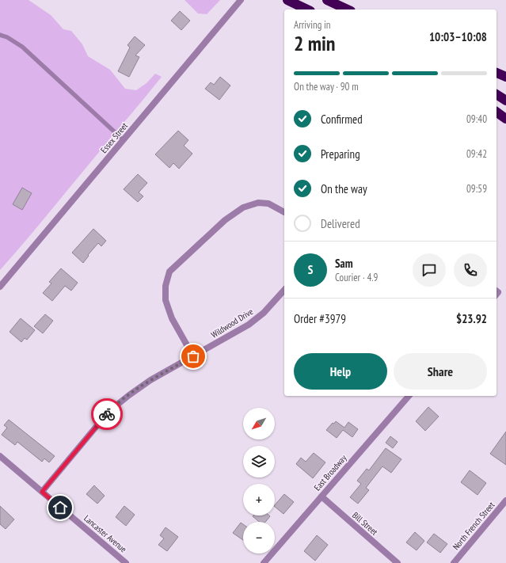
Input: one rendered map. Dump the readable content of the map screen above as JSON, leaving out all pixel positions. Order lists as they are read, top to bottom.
{
  "streets": {
    "street": [
      "Essex Street",
      "Wildwood Drive",
      "East Broadway",
      "Bill Street",
      "North French Street",
      "Lancaster Avenue"
    ]
  },
  "crossings": [
    ["Wildwood Drive", "Lancaster Avenue"],
    ["East Broadway", "Bill Street"]
  ],
  "north": "bottom left",
  "page": {
    "heading": ["2 min", "Arriving in", "10:03–10:08"],
    "panel": [
      "Sam",
      "Courier · 4.9",
      "Order #3979",
      "$23.92"
    ],
    "bar": "On the way · 90 m",
    "list": [
      ["Confirmed", "09:40"],
      ["Preparing", "09:42"],
      ["On the way", "09:59"],
      "Delivered"
    ],
    "round": "S",
    "buttons": ["Help", "Share"],
    "map_buttons": ["+", "−"]
  }
}
